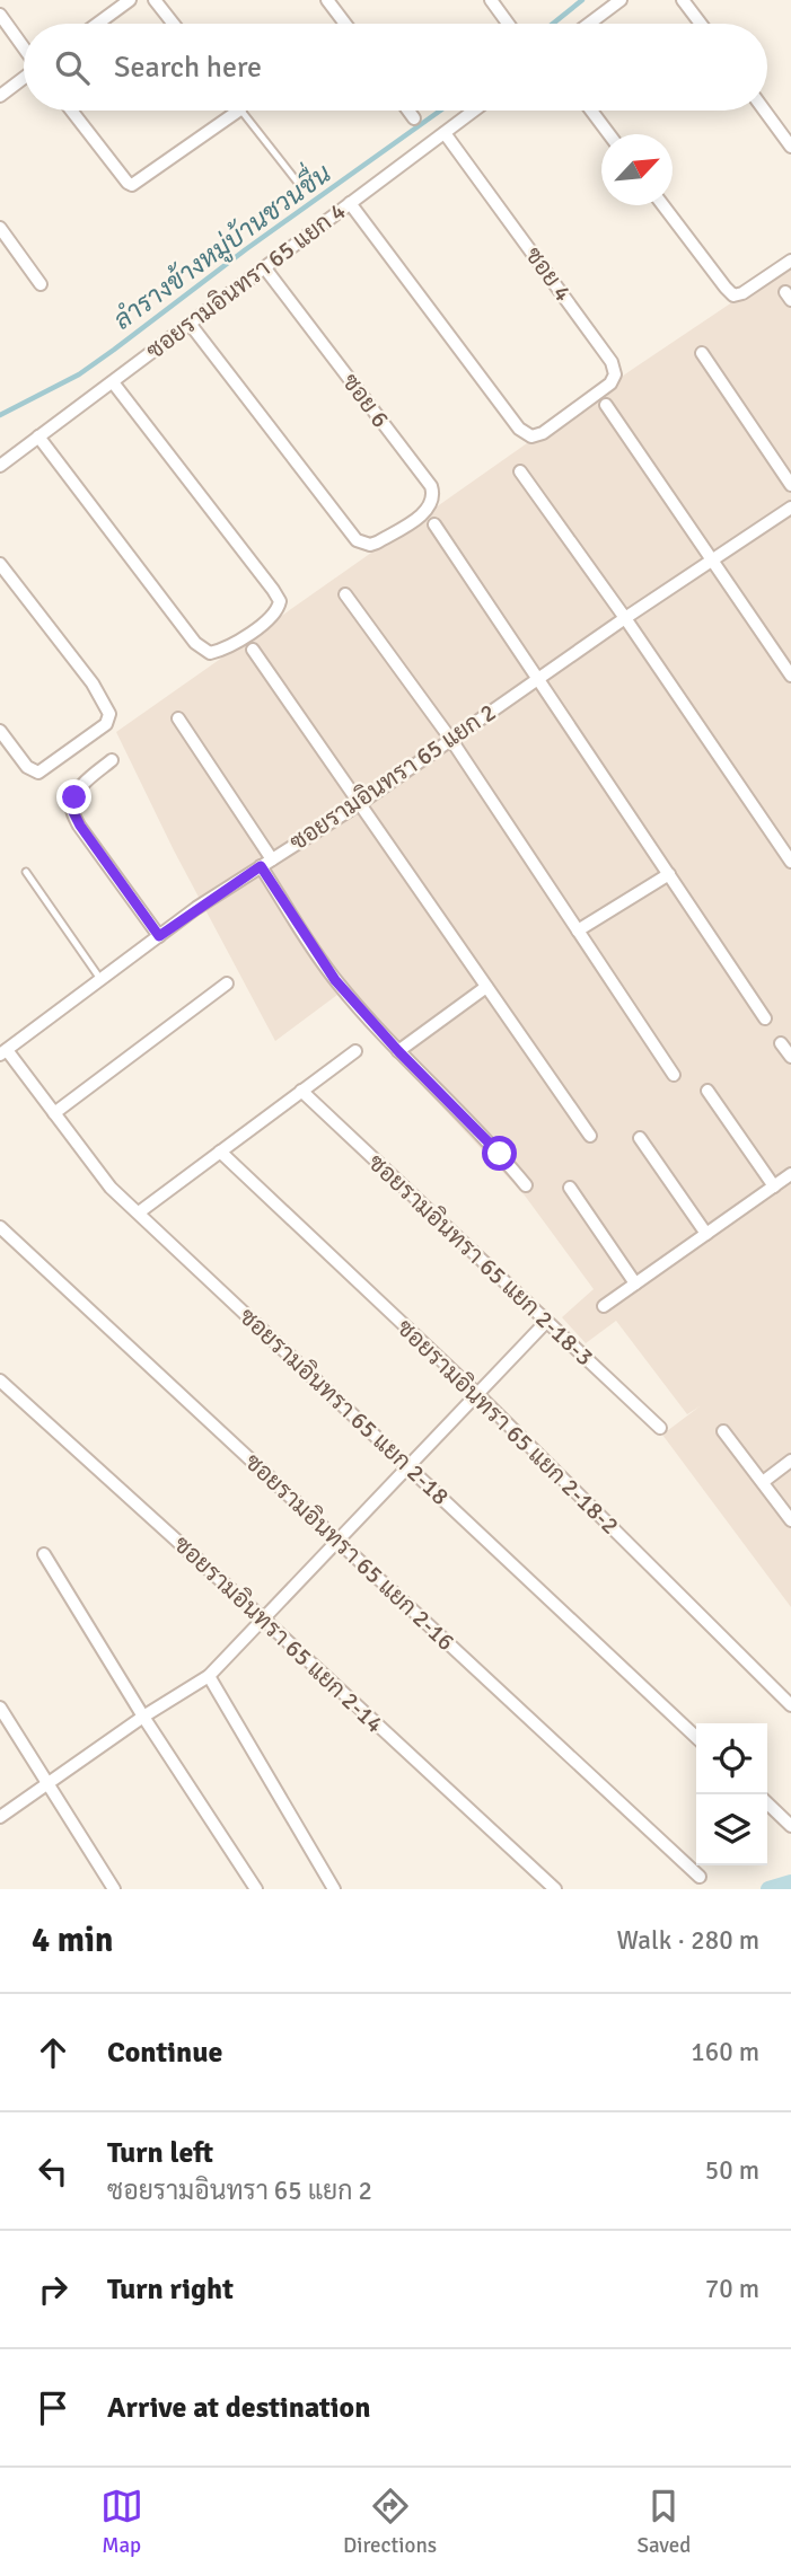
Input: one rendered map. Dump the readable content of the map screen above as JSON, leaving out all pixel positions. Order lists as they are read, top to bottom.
{
  "streets": {
    "street": [
      "ซอย 4",
      "ซอยรามอินทรา 65 แยก 4",
      "ซอย 6",
      "ซอยรามอินทรา 65 แยก 2",
      "ซอยรามอินทรา 65 แยก 2-18-3",
      "ซอยรามอินทรา 65 แยก 2-18",
      "ซอยรามอินทรา 65 แยก 2-18-2",
      "ซอยรามอินทรา 65 แยก 2-16",
      "ซอยรามอินทรา 65 แยก 2-14"
    ]
  },
  "crossings": [
    ["ซอย 4", "ซอยรามอินทรา 65 แยก 4"],
    ["ซอยรามอินทรา 65 แยก 4", "ซอย 6"],
    ["ซอยรามอินทรา 65 แยก 2", "ซอยรามอินทรา 65 แยก 2-18"]
  ],
  "water": ["ลำรางข้างหมู่บ้านชวนชื่น"],
  "north": "top right",
  "page": {
    "search": "Search here",
    "heading": ["4 min", "Walk · 280 m"],
    "list": [
      ["Continue", "160 m"],
      ["Turn left", "ซอยรามอินทรา 65 แยก 2", "50 m"],
      ["Turn right", "70 m"],
      "Arrive at destination"
    ],
    "nav": ["Map", "Directions", "Saved"]
  }
}
